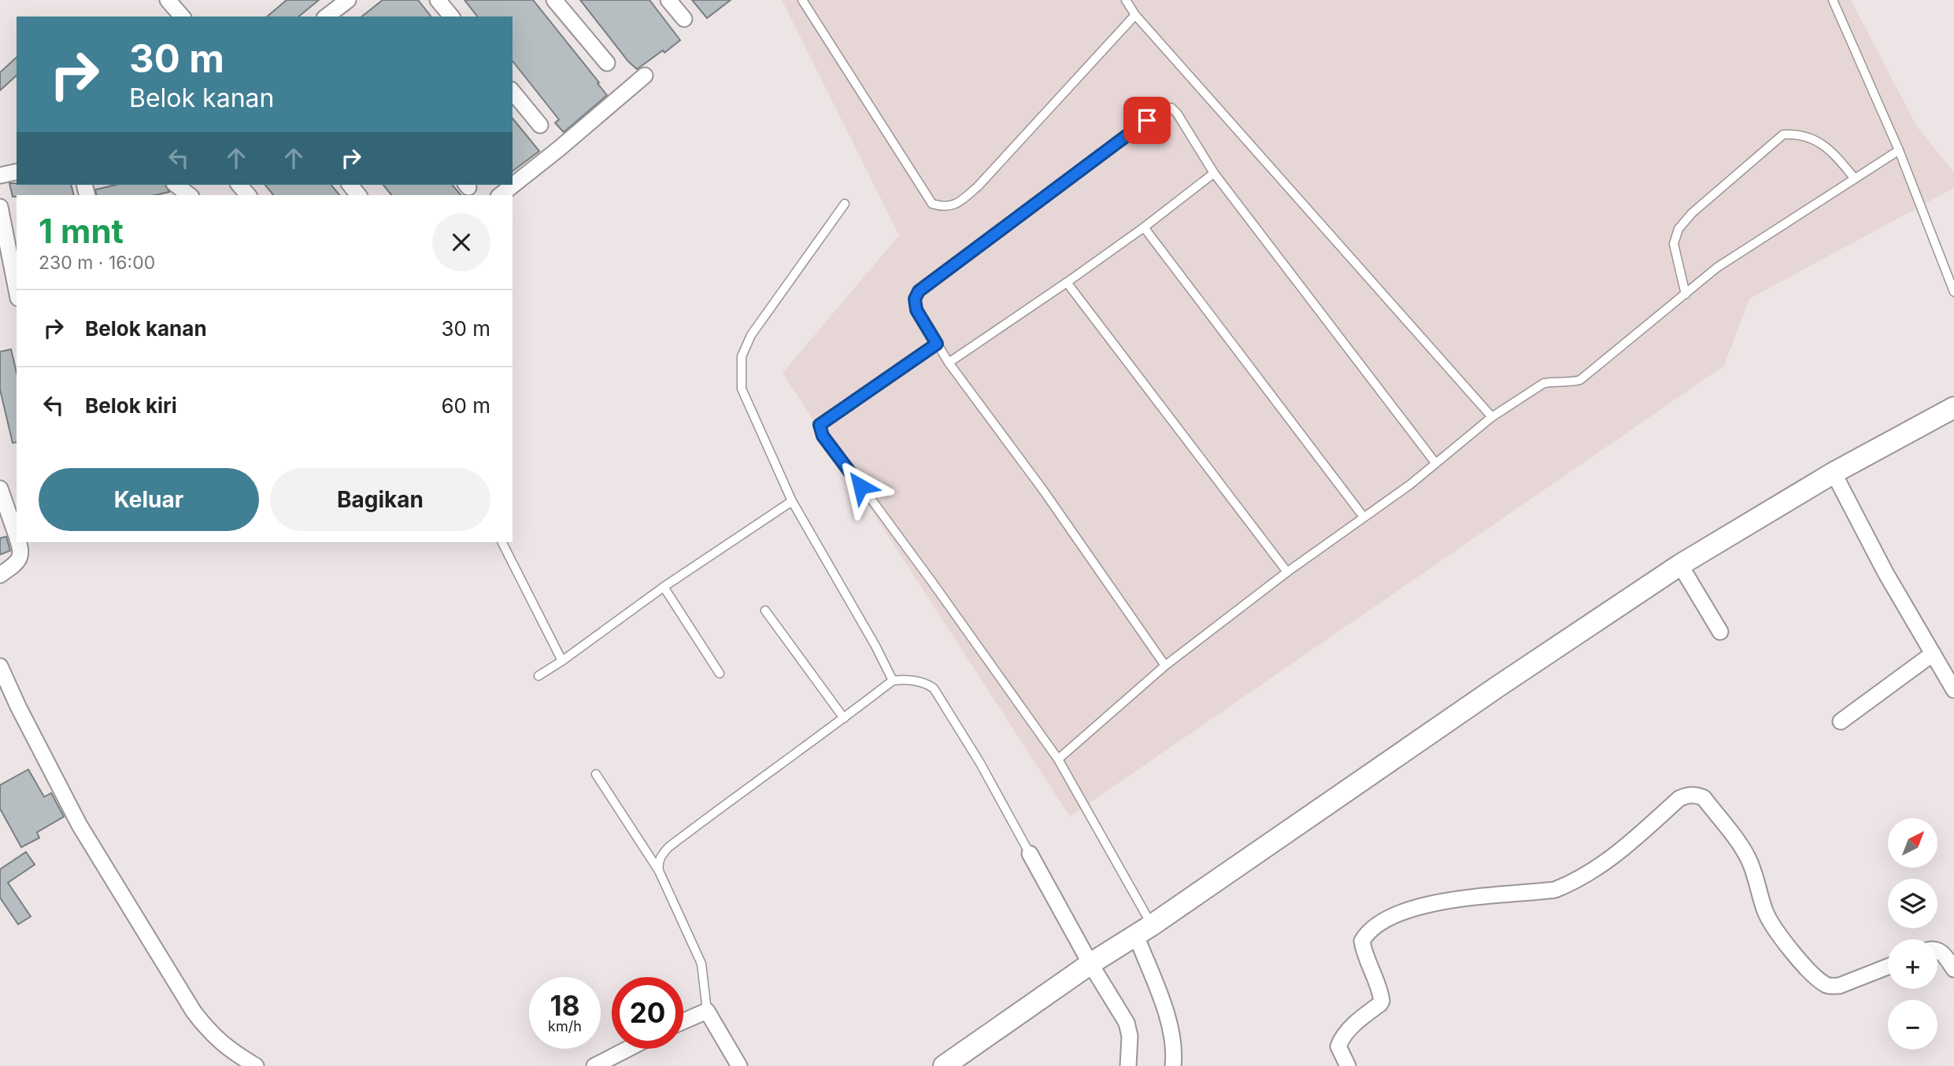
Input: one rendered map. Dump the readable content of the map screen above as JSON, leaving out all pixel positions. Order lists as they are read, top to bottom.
{
  "north": "top right",
  "page": {
    "turn": ["30 m", "Belok kanan"],
    "heading": ["1 mnt", "230 m · 16:00"],
    "list": [
      {
        "name": "Belok kanan",
        "value": "30 m"
      },
      {
        "name": "Belok kiri",
        "value": "60 m"
      }
    ],
    "buttons": ["Keluar", "Bagikan"],
    "map_buttons": ["+", "−"],
    "speed": "18 km/h",
    "limit": "20"
  }
}
